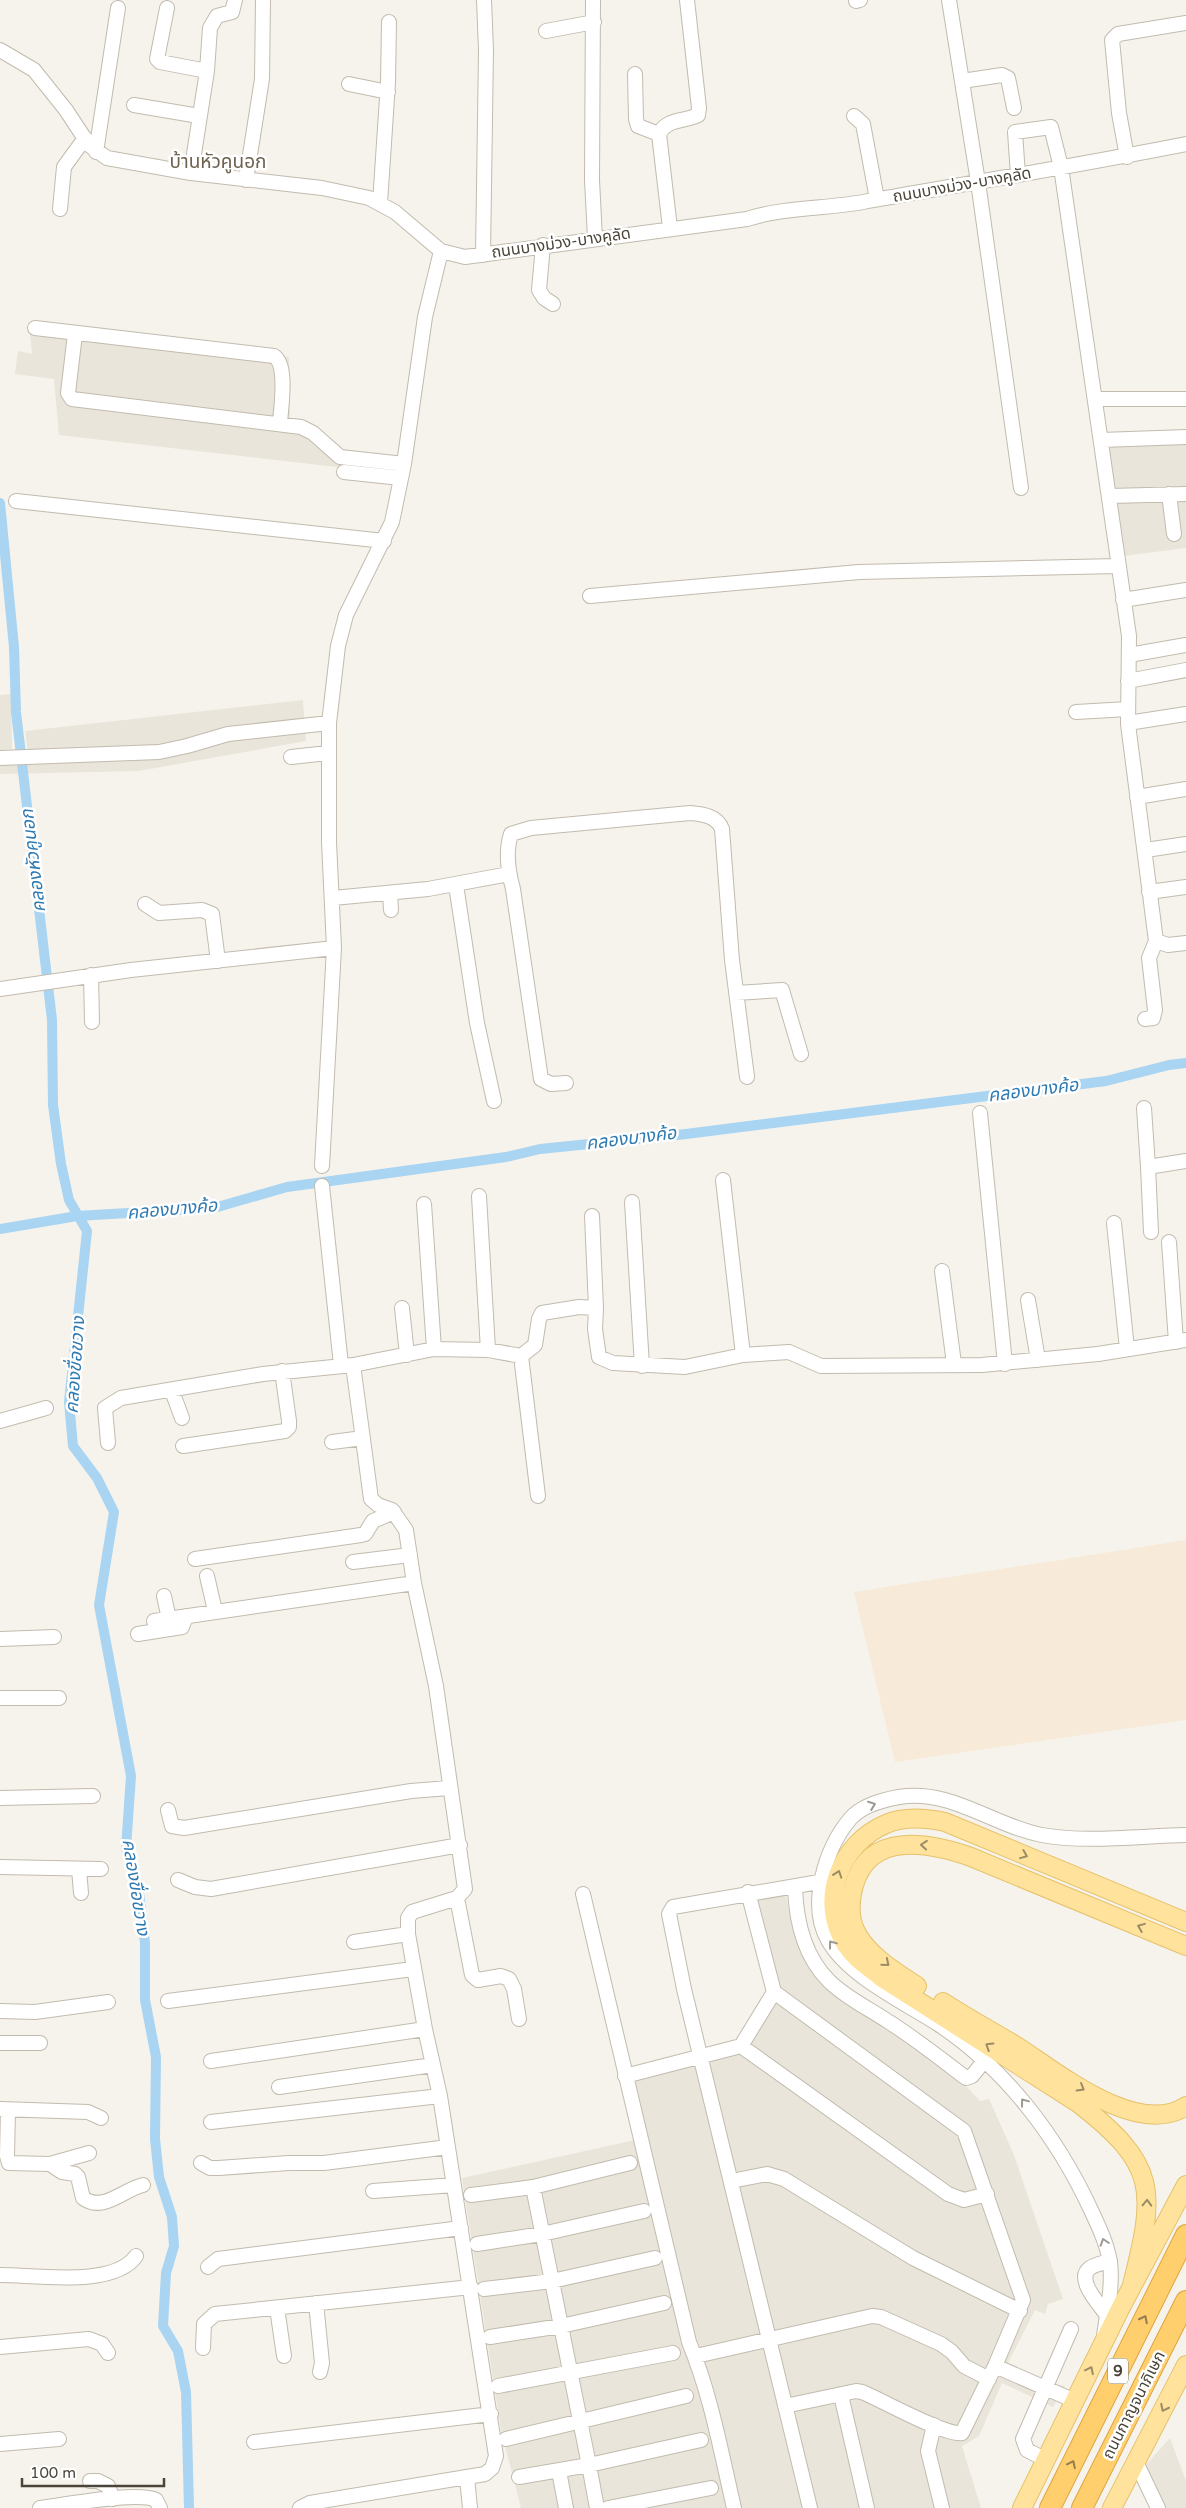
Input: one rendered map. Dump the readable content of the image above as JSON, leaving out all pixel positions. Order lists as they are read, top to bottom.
{
  "streets": {
    "highway": ["9", "ถนนกาญจนาภิเษก"],
    "street": ["ถนนบางม่วง-บางคูลัด"]
  },
  "districts": ["บ้านหัวคูนอก"],
  "water": ["คลองหัวคูนอก", "คลองบางค้อ", "คลองขื่อขวาง"],
  "scale_bar": "100 m"
}
